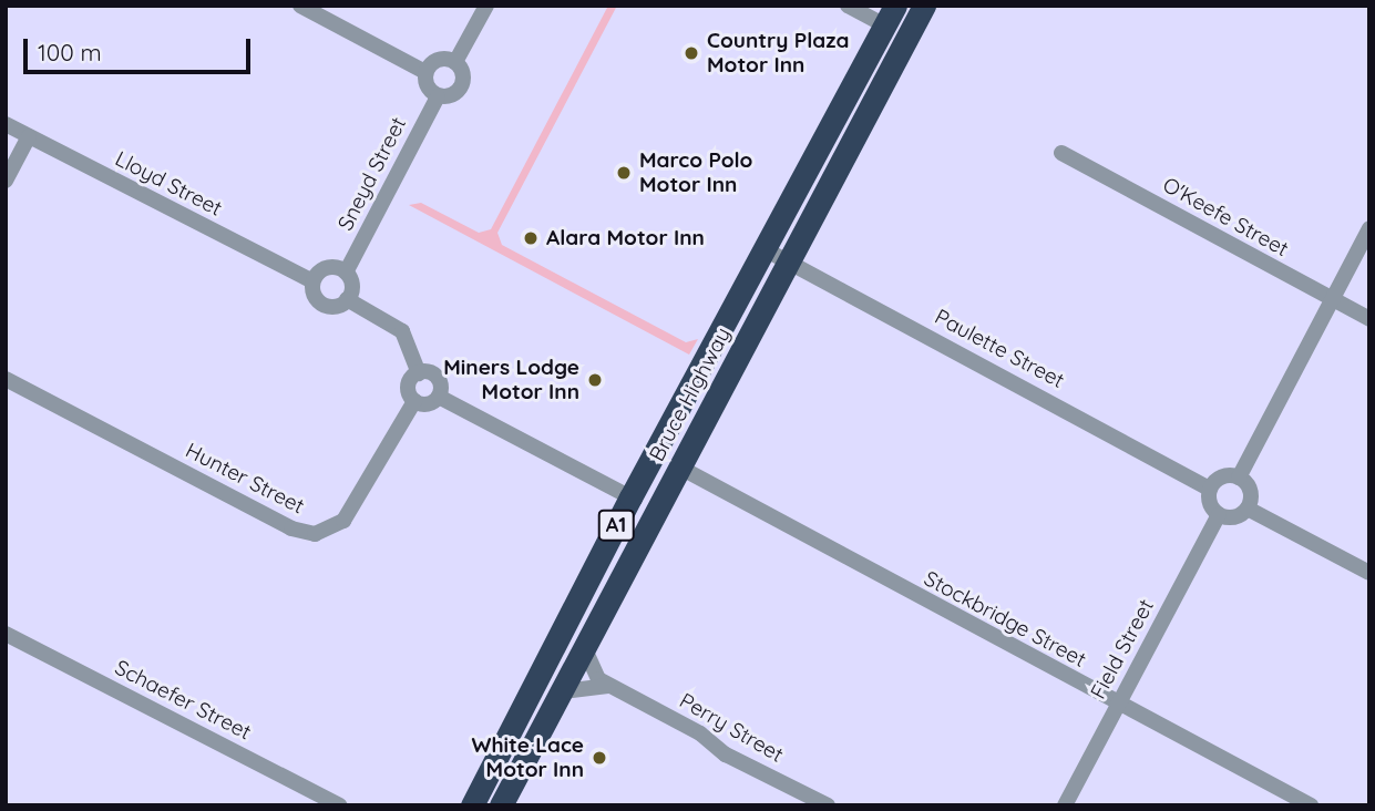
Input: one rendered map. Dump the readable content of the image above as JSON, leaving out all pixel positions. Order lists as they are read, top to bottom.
{
  "streets": {
    "highway": ["Bruce Highway", "A1"],
    "street": [
      "Sneyd Street",
      "Lloyd Street",
      "O'Keefe Street",
      "Paulette Street",
      "Hunter Street",
      "Stockbridge Street",
      "Field Street",
      "Schaefer Street",
      "Perry Street"
    ]
  },
  "crossings": [
    ["Sneyd Street", "Lloyd Street"],
    ["Paulette Street", "Bruce Highway"],
    ["Paulette Street", "Field Street"],
    ["Bruce Highway", "Stockbridge Street"],
    ["Bruce Highway", "Perry Street"],
    ["Stockbridge Street", "Field Street"]
  ],
  "places": [
    "Country Plaza Motor Inn",
    "Marco Polo Motor Inn",
    "Alara Motor Inn",
    "Miners Lodge Motor Inn",
    "White Lace Motor Inn"
  ],
  "scale_bar": "100 m"
}
